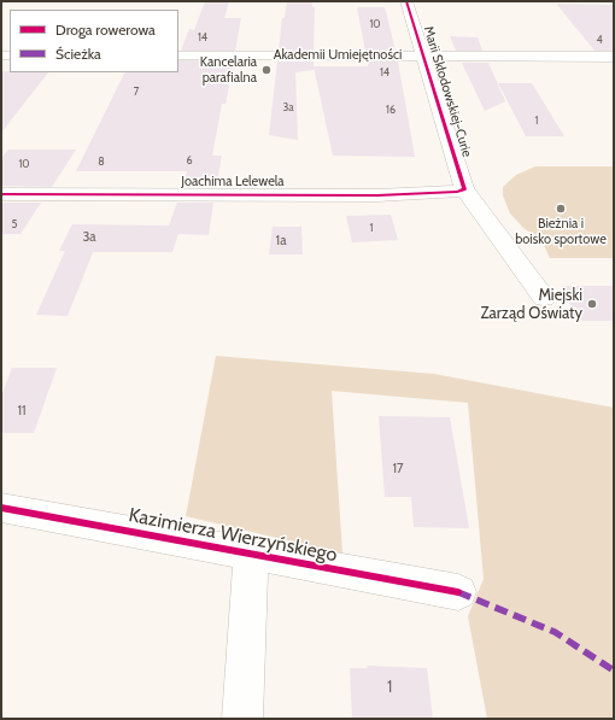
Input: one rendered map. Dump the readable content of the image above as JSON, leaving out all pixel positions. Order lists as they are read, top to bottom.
{
  "streets": {
    "street": [
      "Akademii Umiejętności",
      "Marii Skłodowskiej-Curie",
      "Joachima Lelewela",
      "Kazimierza Wierzyńskiego"
    ]
  },
  "crossings": [
    ["Akademii Umiejętności", "Marii Skłodowskiej-Curie"],
    ["Marii Skłodowskiej-Curie", "Joachima Lelewela"]
  ],
  "places": ["Kancelaria parafialna", "Bieżnia i boisko sportowe", "Miejski Zarząd Oświaty"],
  "house_numbers": [
    "10",
    "14",
    "4",
    "14",
    "7",
    "3a",
    "16",
    "1",
    "6",
    "8",
    "10",
    "5",
    "1",
    "3a",
    "1a",
    "11",
    "17",
    "1"
  ],
  "legend": ["Droga rowerowa", "Ścieżka"]
}
